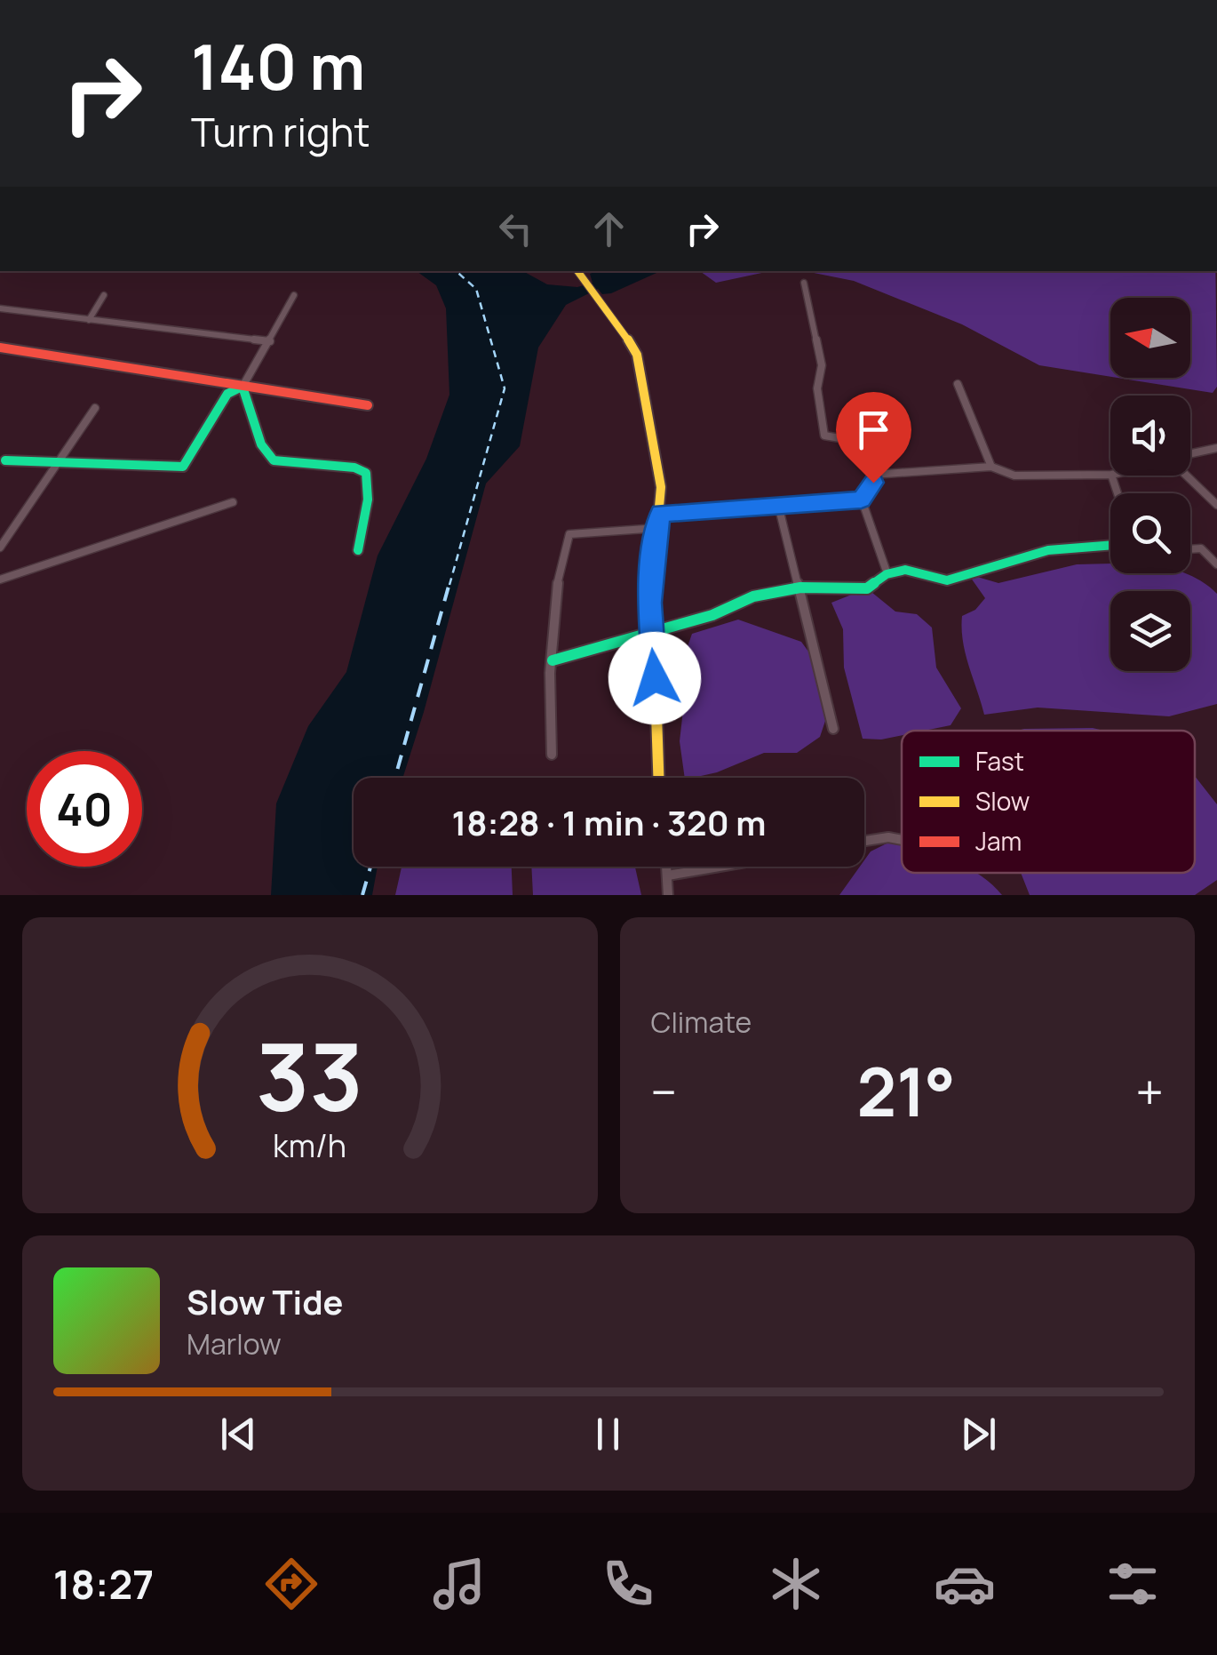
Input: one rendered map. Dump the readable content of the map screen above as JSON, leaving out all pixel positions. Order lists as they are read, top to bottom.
{
  "legend": ["Fast", "Slow", "Jam"],
  "north": "left",
  "page": {
    "turn": ["140 m", "Turn right"],
    "limit": "40",
    "trip": "18:28 · 1 min · 320 m",
    "tile": "Climate",
    "heat": ["−", "21°", "+"],
    "song": ["Slow Tide", "Marlow"],
    "tabs": "18:27",
    "gauge": ["33", "km/h"]
  }
}
